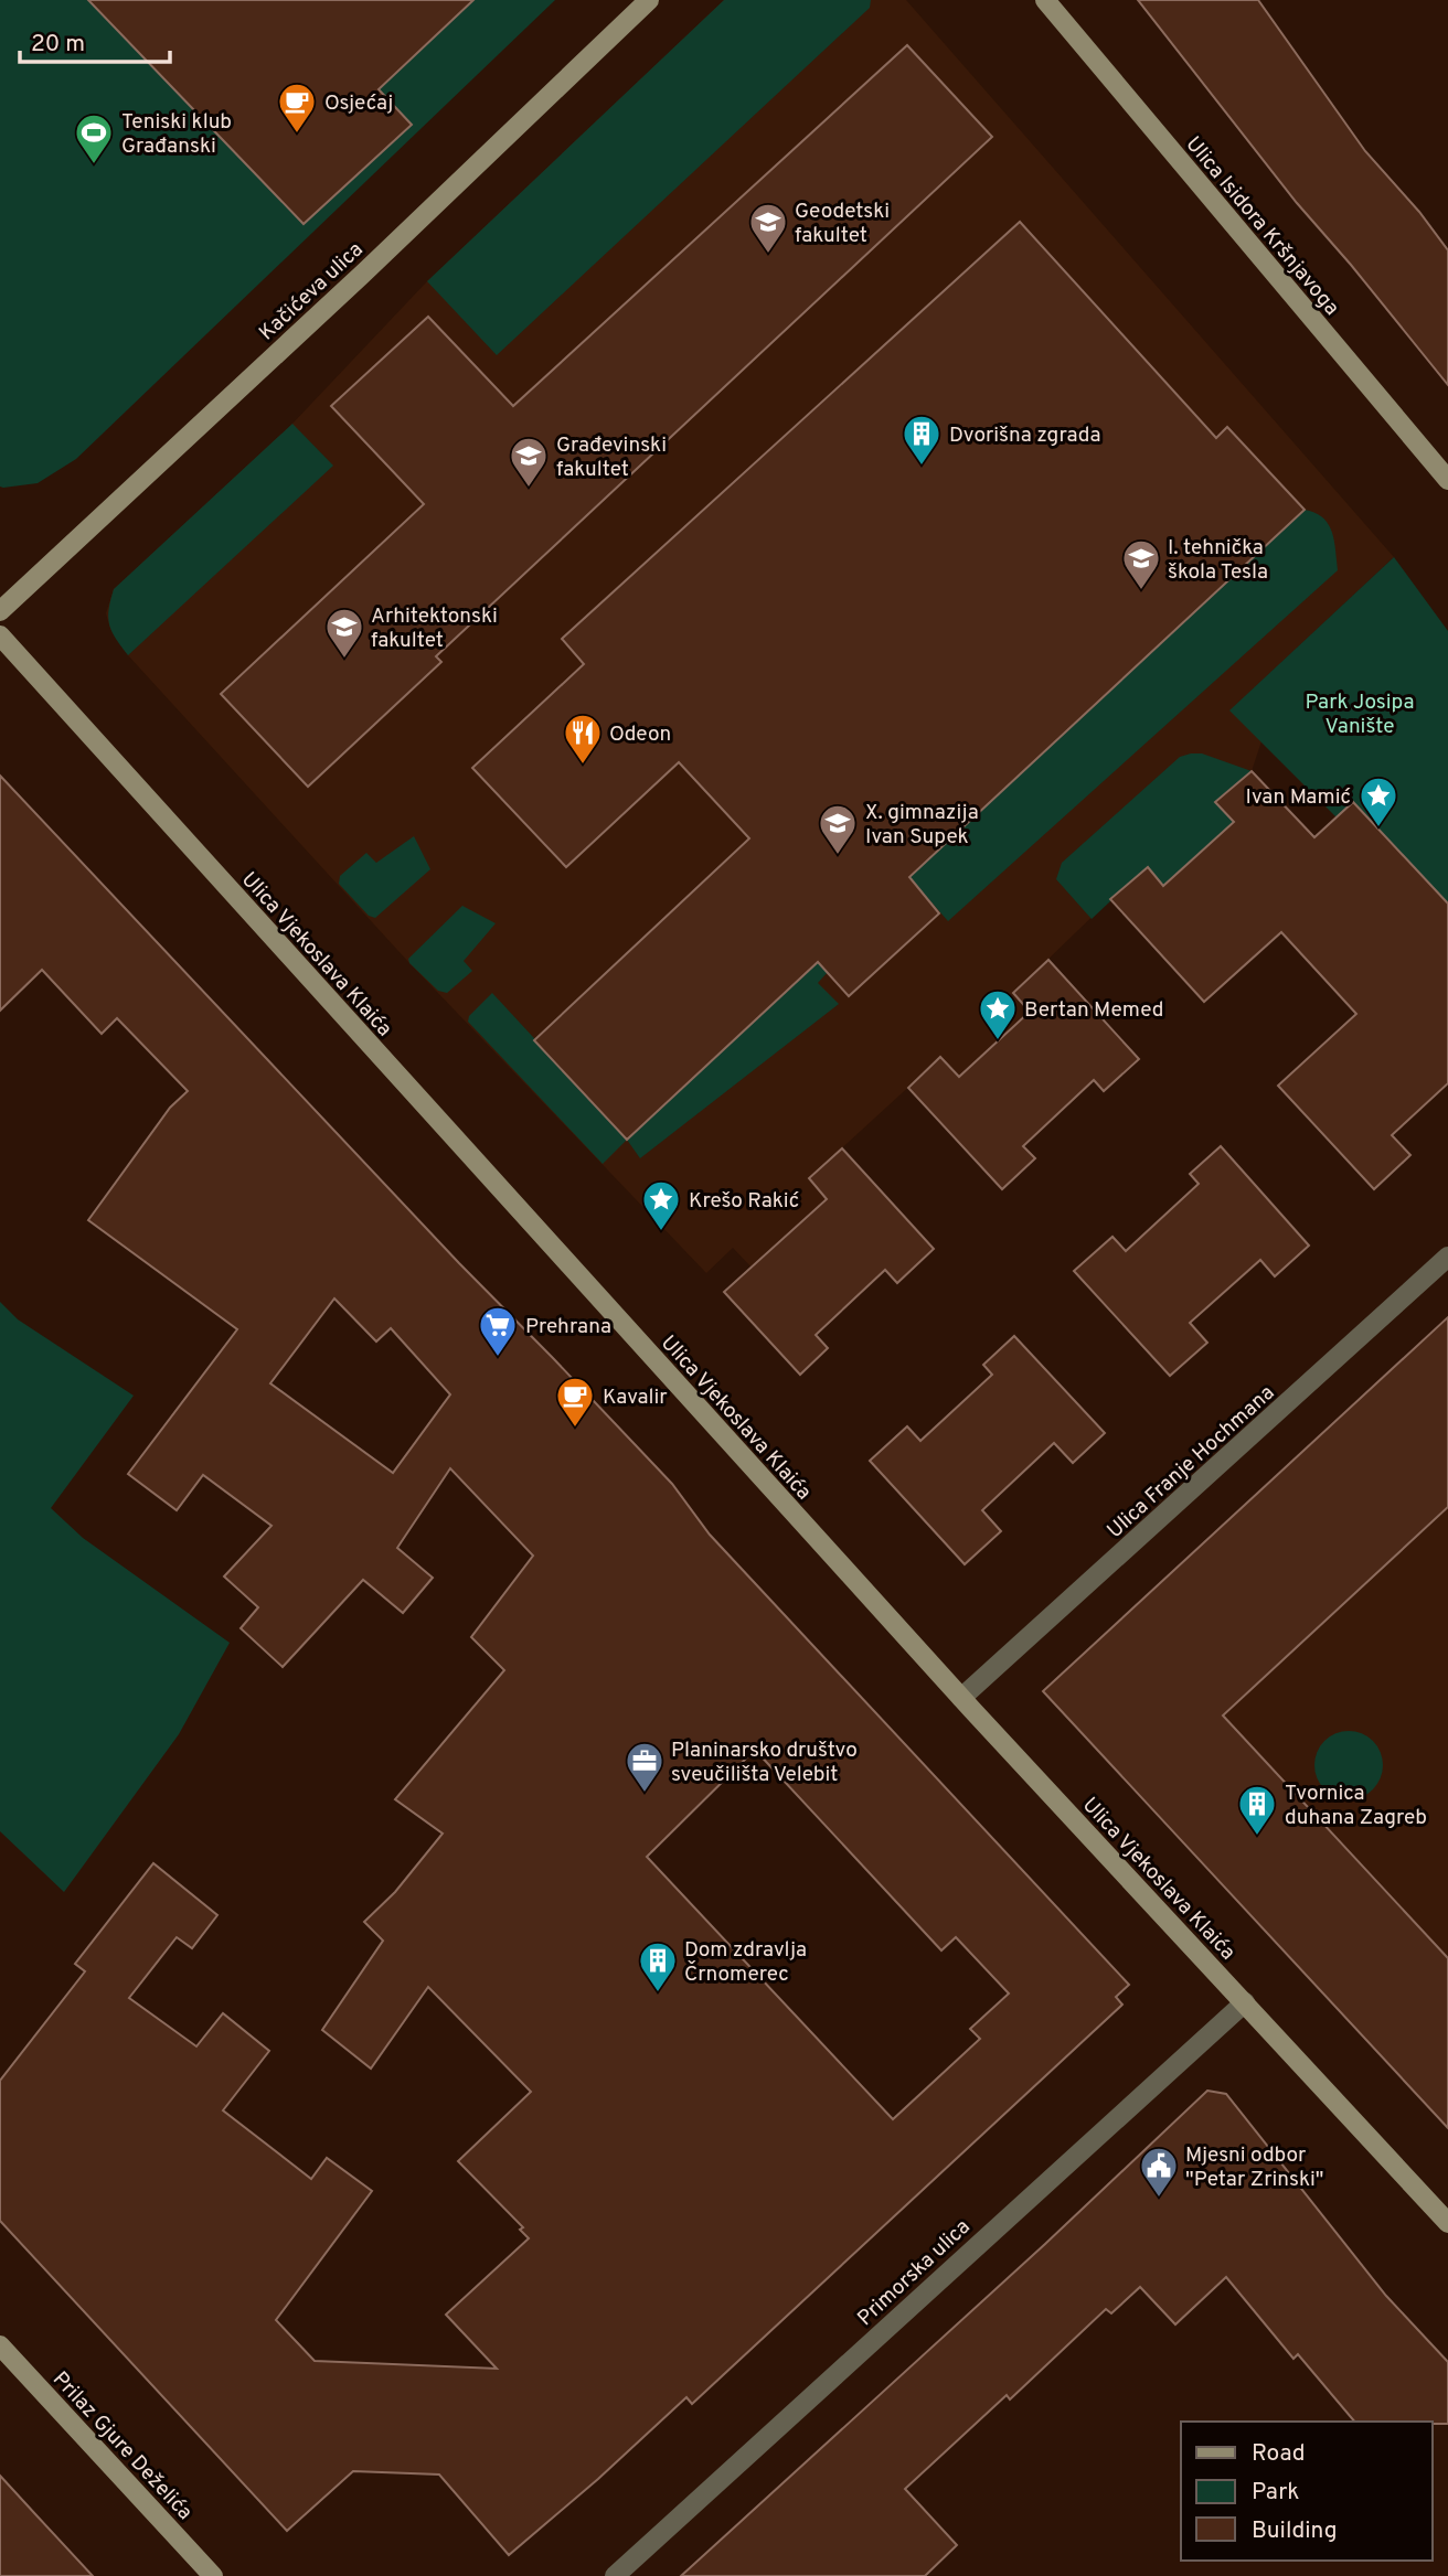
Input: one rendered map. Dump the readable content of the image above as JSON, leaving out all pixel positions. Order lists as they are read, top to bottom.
{
  "streets": {
    "main road": [
      "Ulica Isidora Kršnjavoga",
      "Kačićeva ulica",
      "Ulica Vjekoslava Klaića",
      "Prilaz Gjure Deželića"
    ],
    "street": ["Ulica Franje Hochmana", "Primorska ulica"]
  },
  "crossings": [
    ["Ulica Vjekoslava Klaića", "Ulica Franje Hochmana"],
    ["Ulica Vjekoslava Klaića", "Primorska ulica"]
  ],
  "parks": ["Park Josipa Vanište"],
  "places": {
    "cafe": ["Osjećaj", "Kavalir"],
    "sports": ["Teniski klub Građanski"],
    "school or university": [
      "Geodetski fakultet",
      "Građevinski fakultet",
      "I. tehnička škola Tesla",
      "Arhitektonski fakultet",
      "X. gimnazija Ivan Supek"
    ],
    "building": ["Dvorišna zgrada", "Tvornica duhana Zagreb", "Dom zdravlja Črnomerec"],
    "restaurant": ["Odeon"],
    "place": ["Ivan Mamić", "Bertan Memed", "Krešo Rakić"],
    "supermarket": ["Prehrana"],
    "office": ["Planinarsko društvo sveučilišta Velebit"],
    "public building": ["Mjesni odbor \"Petar Zrinski\""]
  },
  "legend": ["Road", "Park", "Building"],
  "scale_bar": "20 m"
}
